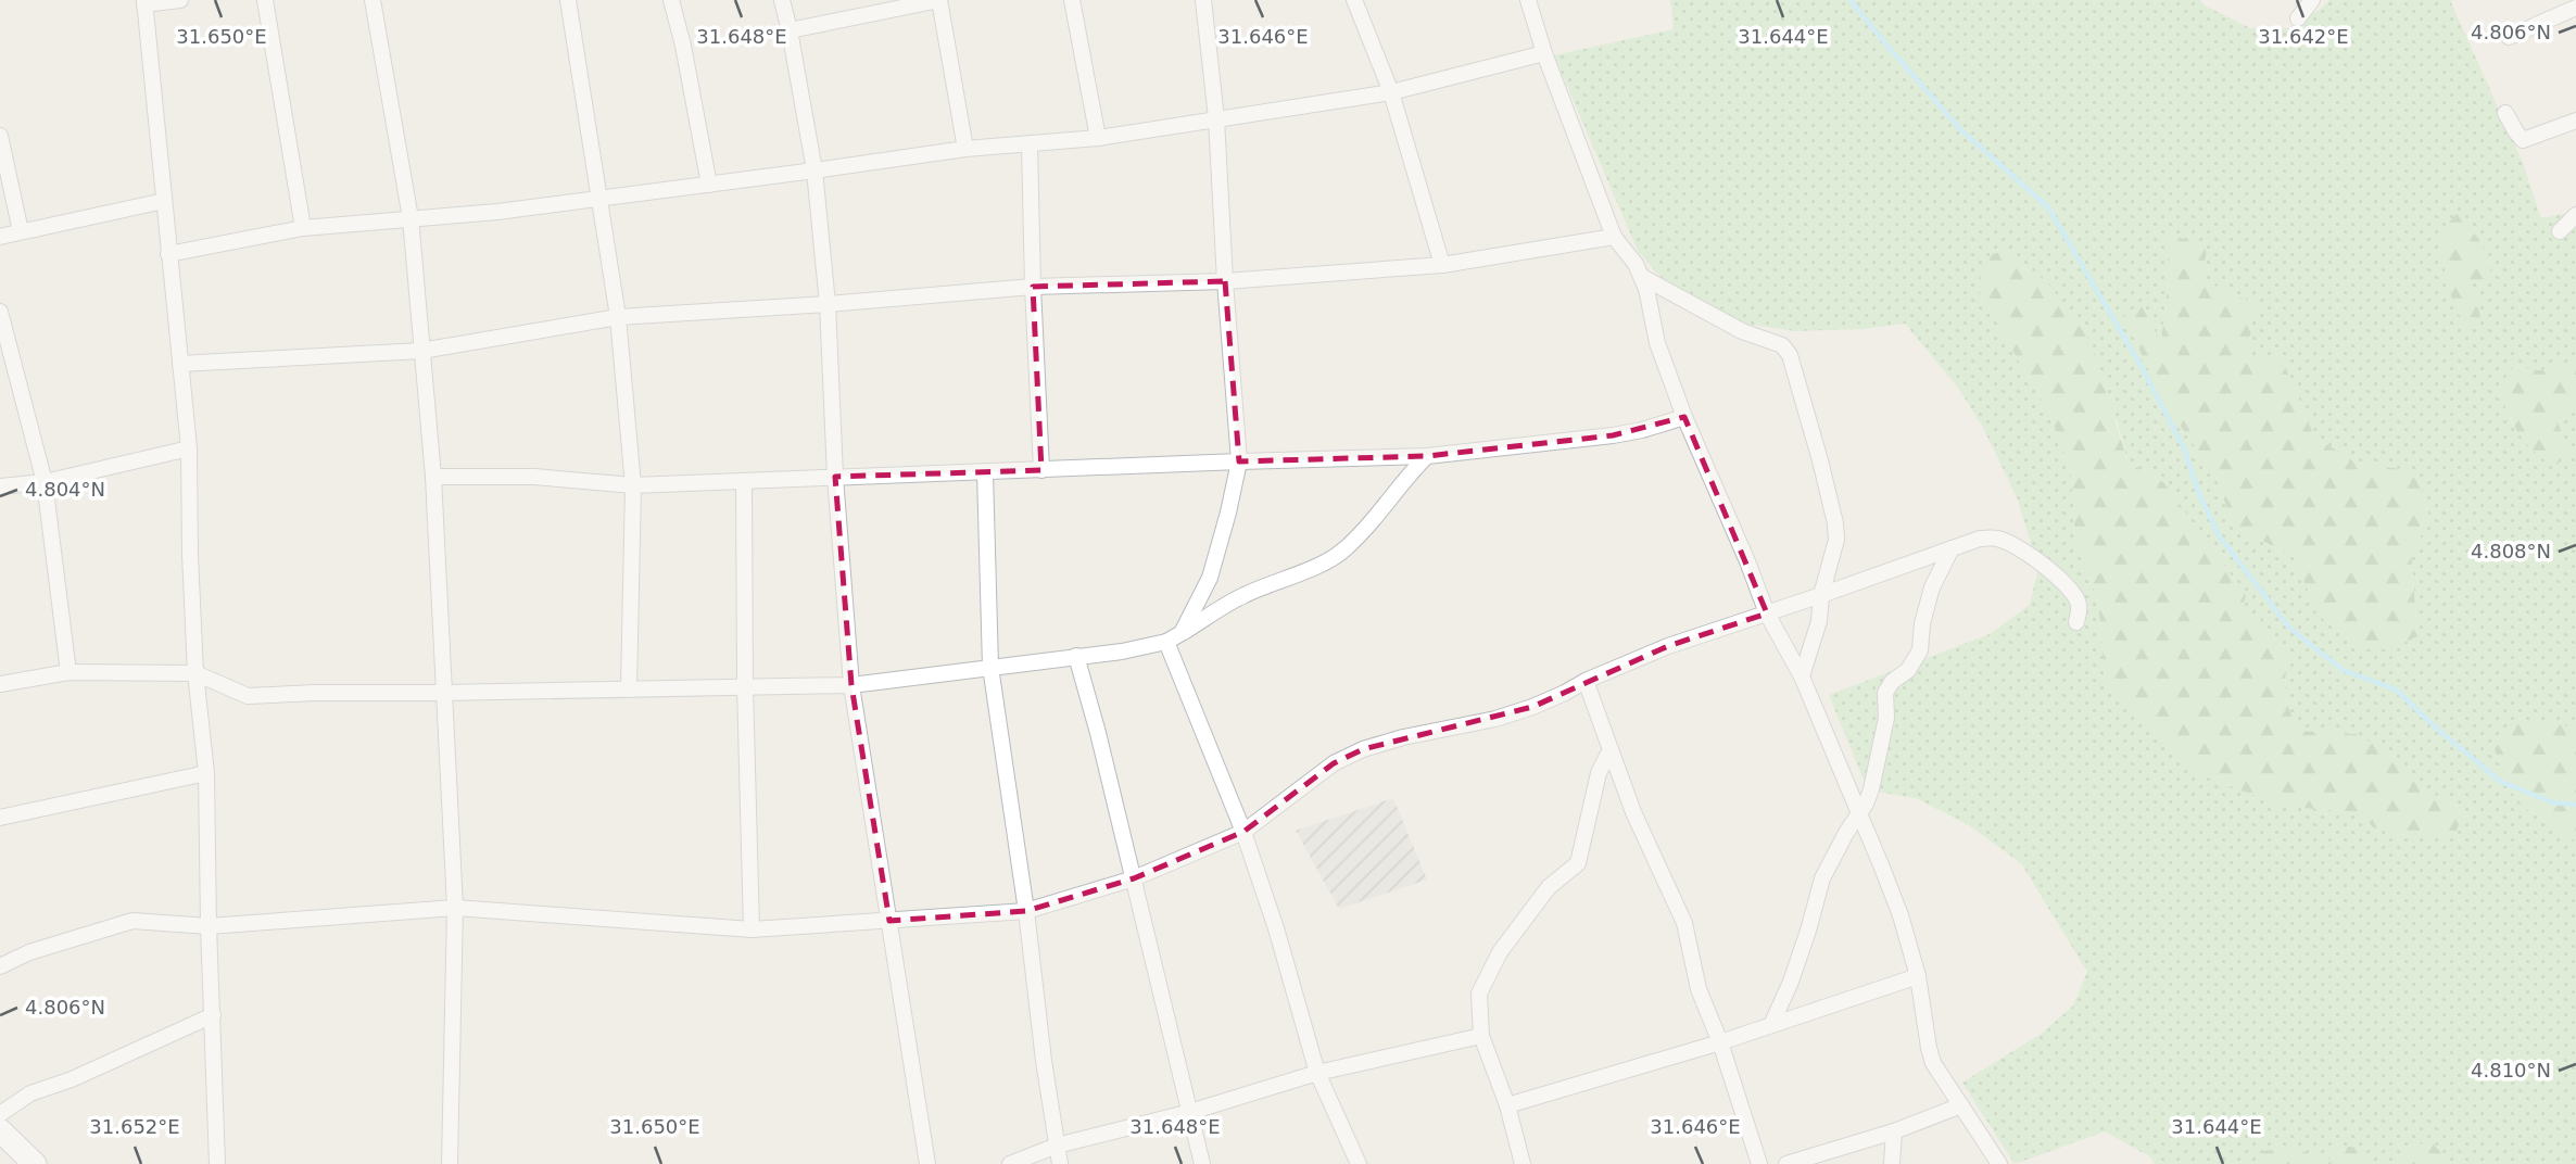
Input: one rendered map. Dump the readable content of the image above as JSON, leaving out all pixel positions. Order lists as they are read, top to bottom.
{
  "coordinates": [
    "4.806°N",
    "31.650°E",
    "31.648°E",
    "31.646°E",
    "31.644°E",
    "31.642°E",
    "4.804°N",
    "4.808°N",
    "4.810°N",
    "31.652°E"
  ]
}
